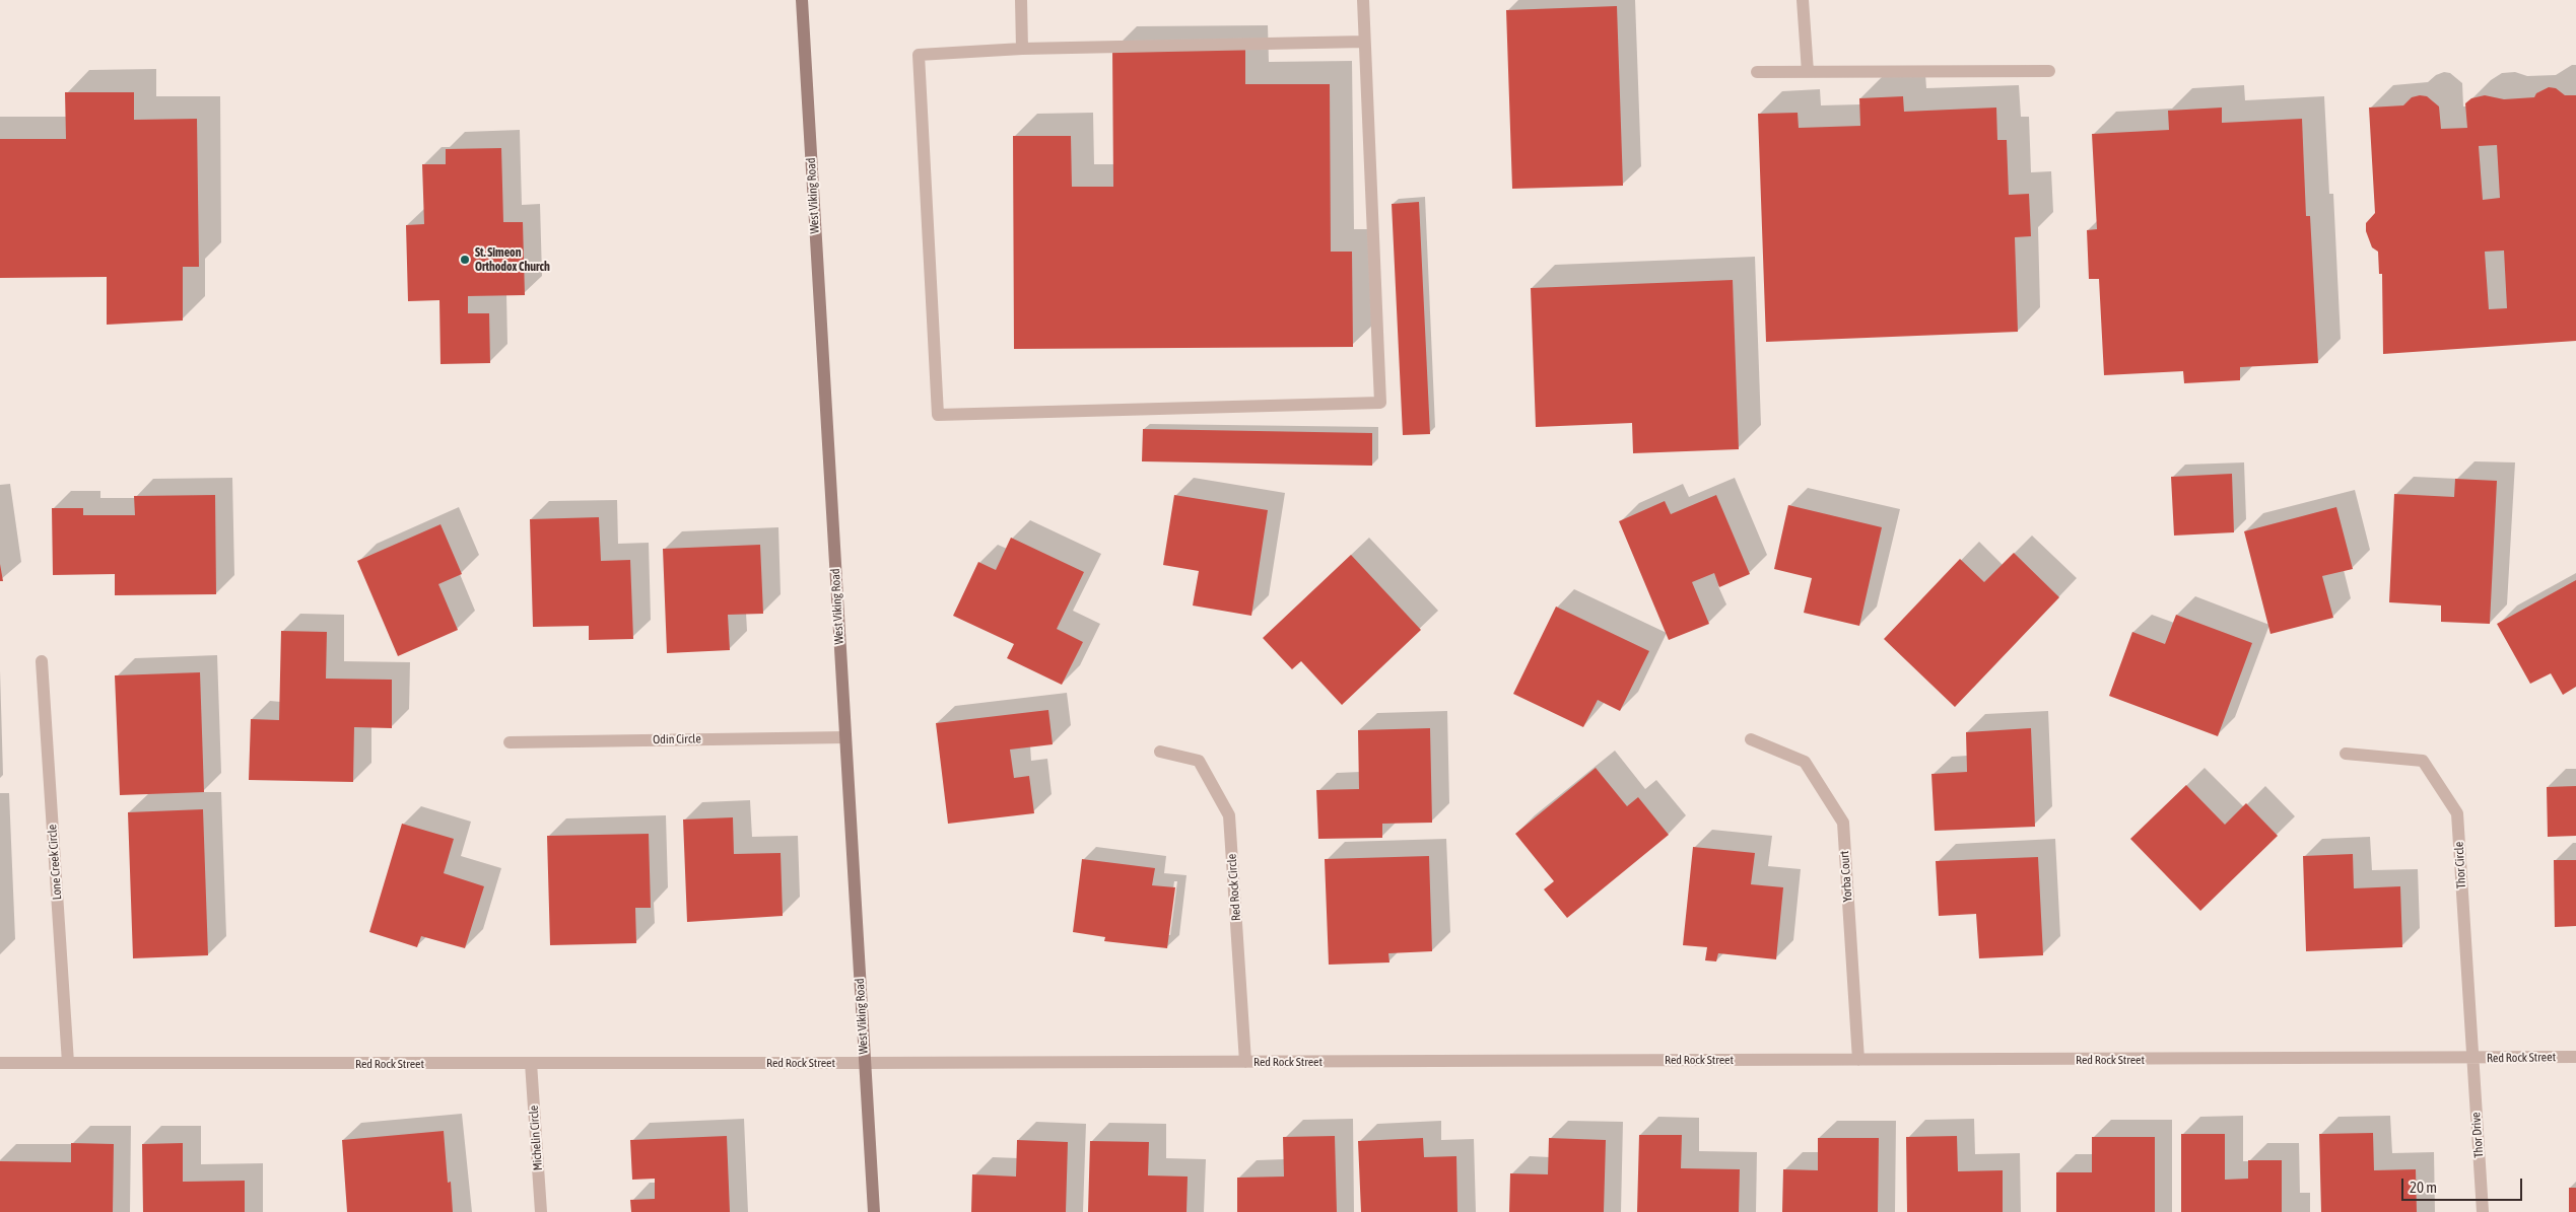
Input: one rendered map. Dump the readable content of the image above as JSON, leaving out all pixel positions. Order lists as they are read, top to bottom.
{
  "streets": {
    "street": [
      "West Viking Road",
      "Odin Circle",
      "Lone Creek Circle",
      "Thor Circle",
      "Yorba Court",
      "Red Rock Circle",
      "Red Rock Street",
      "Thor Drive",
      "Michelin Circle"
    ]
  },
  "crossings": [
    ["West Viking Road", "Odin Circle"],
    ["West Viking Road", "Red Rock Street"],
    ["Lone Creek Circle", "Red Rock Street"],
    ["Thor Circle", "Red Rock Street"],
    ["Thor Circle", "Thor Drive"],
    ["Yorba Court", "Red Rock Street"],
    ["Red Rock Circle", "Red Rock Street"],
    ["Red Rock Street", "Thor Drive"],
    ["Red Rock Street", "Michelin Circle"]
  ],
  "places": ["St. Simeon Orthodox Church"],
  "scale_bar": "20 m"
}
